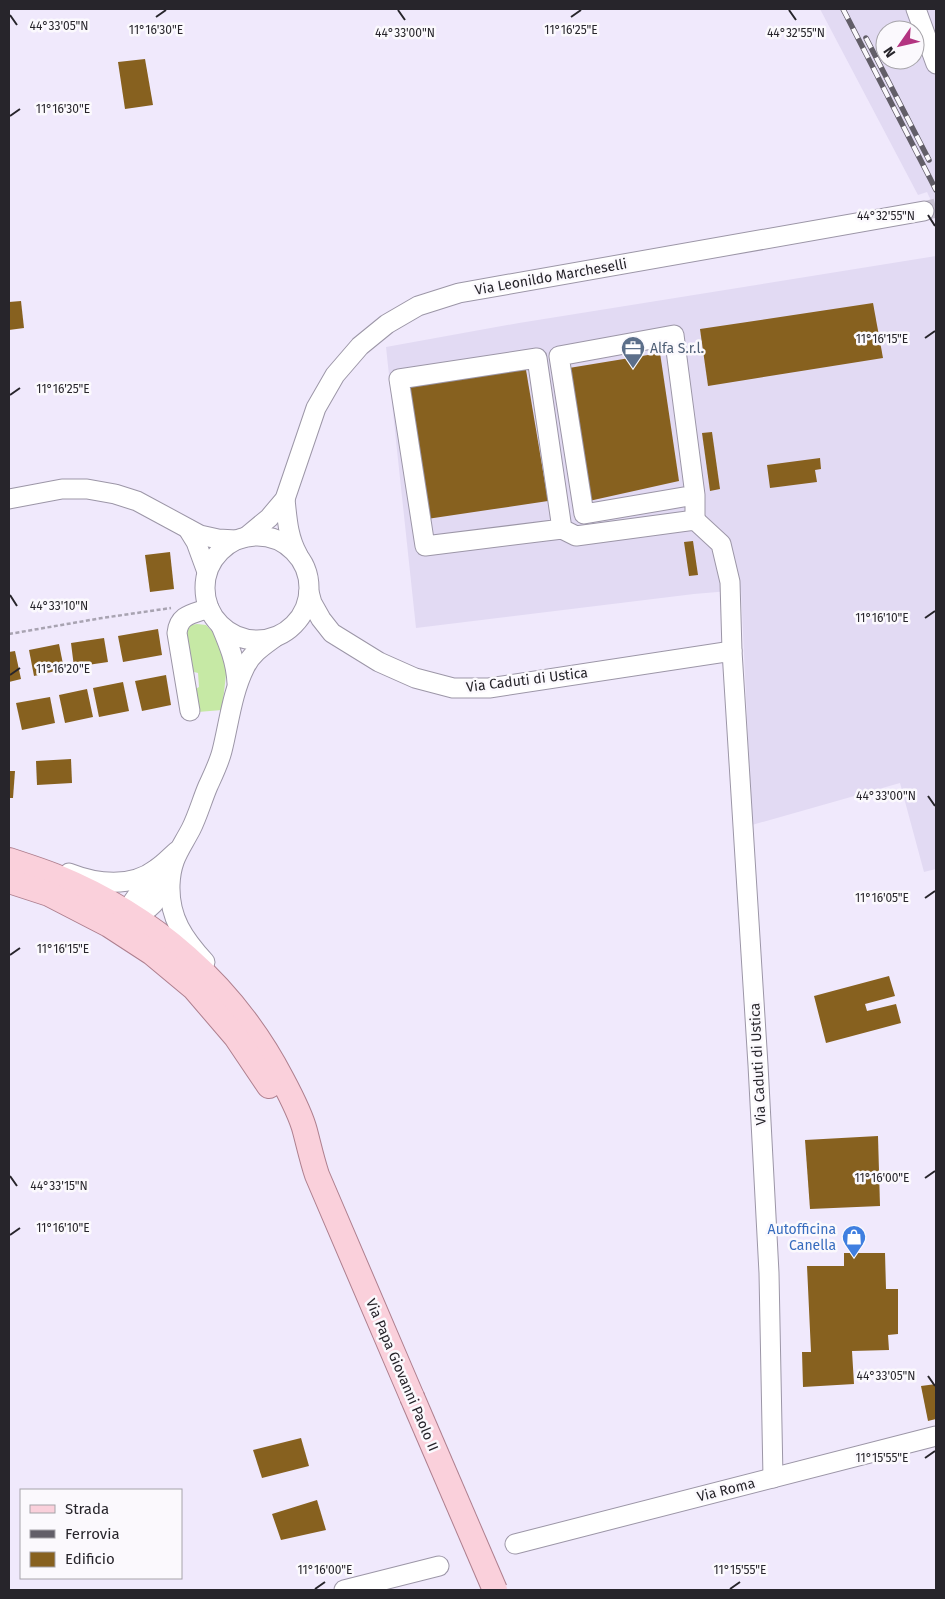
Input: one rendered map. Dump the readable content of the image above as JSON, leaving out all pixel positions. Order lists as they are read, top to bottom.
{
  "streets": {
    "main road": ["Via Papa Giovanni Paolo II"],
    "street": ["Via Leonildo Marcheselli", "Via Caduti di Ustica", "Via Roma"]
  },
  "crossings": [
    ["Via Leonildo Marcheselli", "Via Caduti di Ustica"],
    ["Via Caduti di Ustica", "Via Roma"]
  ],
  "places": {
    "office": ["Alfa S.r.l."],
    "shop": ["Autofficina Canella"]
  },
  "legend": ["Strada", "Ferrovia", "Edificio"],
  "north": "bottom left",
  "coordinates": [
    "44°33'05\"N",
    "11°16'30\"E",
    "11°16'25\"E",
    "44°33'00\"N",
    "44°32'55\"N",
    "11°16'15\"E",
    "44°33'10\"N",
    "11°16'10\"E",
    "11°16'20\"E",
    "11°16'05\"E",
    "11°16'00\"E",
    "44°33'15\"N",
    "11°15'55\"E"
  ]
}
